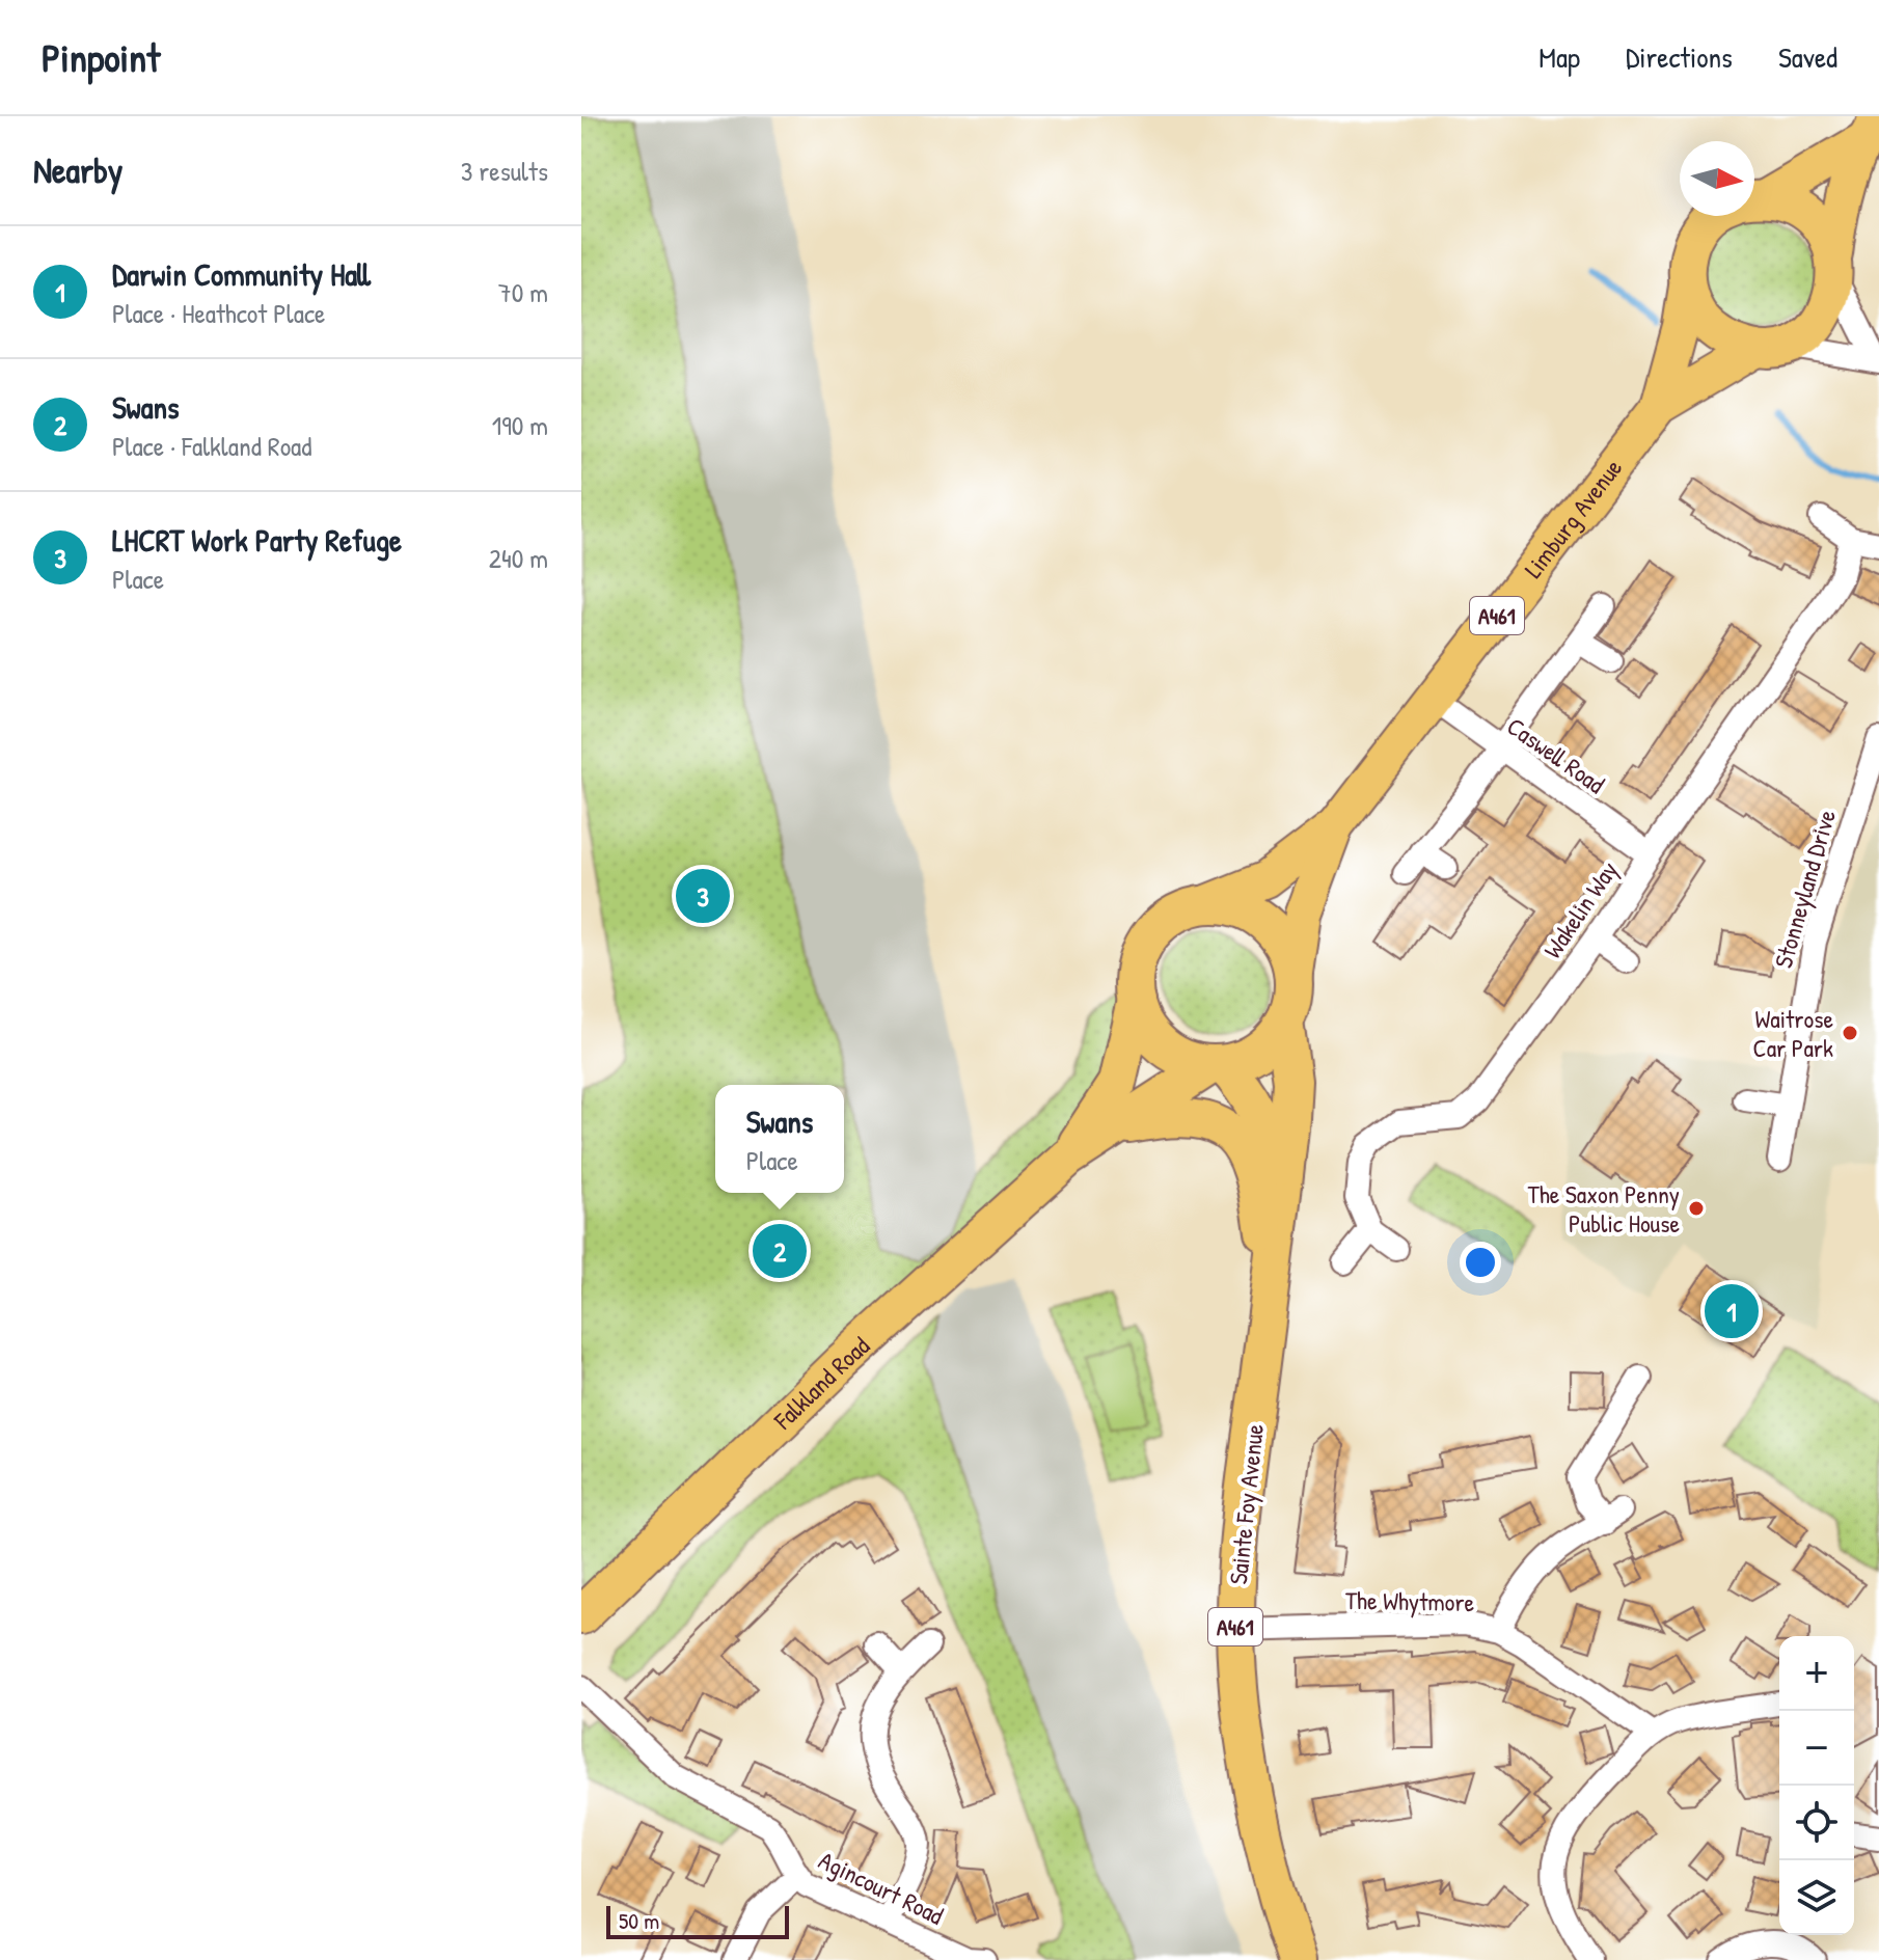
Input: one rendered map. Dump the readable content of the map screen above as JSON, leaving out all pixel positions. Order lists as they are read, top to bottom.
{
  "streets": {
    "highway": ["A461", "Falkland Road", "Sainte Foy Avenue"],
    "main road": ["Limburg Avenue"],
    "street": [
      "Caswell Road",
      "Stonneyland Drive",
      "Wakelin Way",
      "The Whytmore",
      "Agincourt Road"
    ]
  },
  "crossings": [
    ["Limburg Avenue", "A461"],
    ["Limburg Avenue", "Caswell Road"],
    ["Limburg Avenue", "Falkland Road"],
    ["Limburg Avenue", "Sainte Foy Avenue"],
    ["A461", "Falkland Road"],
    ["A461", "Sainte Foy Avenue"],
    ["Caswell Road", "Wakelin Way"],
    ["Falkland Road", "Sainte Foy Avenue"],
    ["Sainte Foy Avenue", "The Whytmore"]
  ],
  "places": ["Waitrose Car Park", "The Saxon Penny Public House"],
  "scale_bar": "50 m",
  "north": "right",
  "page": {
    "header": "Pinpoint",
    "nav": ["Map", "Directions", "Saved"],
    "heading": ["Nearby", "3 results"],
    "list": [
      {
        "mark": "1",
        "name": "Darwin Community Hall",
        "note": "Place · Heathcot Place",
        "value": "70 m"
      },
      {
        "mark": "2",
        "name": "Swans",
        "note": "Place · Falkland Road",
        "value": "190 m"
      },
      {
        "mark": "3",
        "name": "LHCRT Work Party Refuge",
        "note": "Place",
        "value": "240 m"
      }
    ],
    "pins": ["3", "2", "1"],
    "popup": ["Swans", "Place"],
    "map_buttons": ["+", "−"],
    "scale": "50 m"
  }
}
